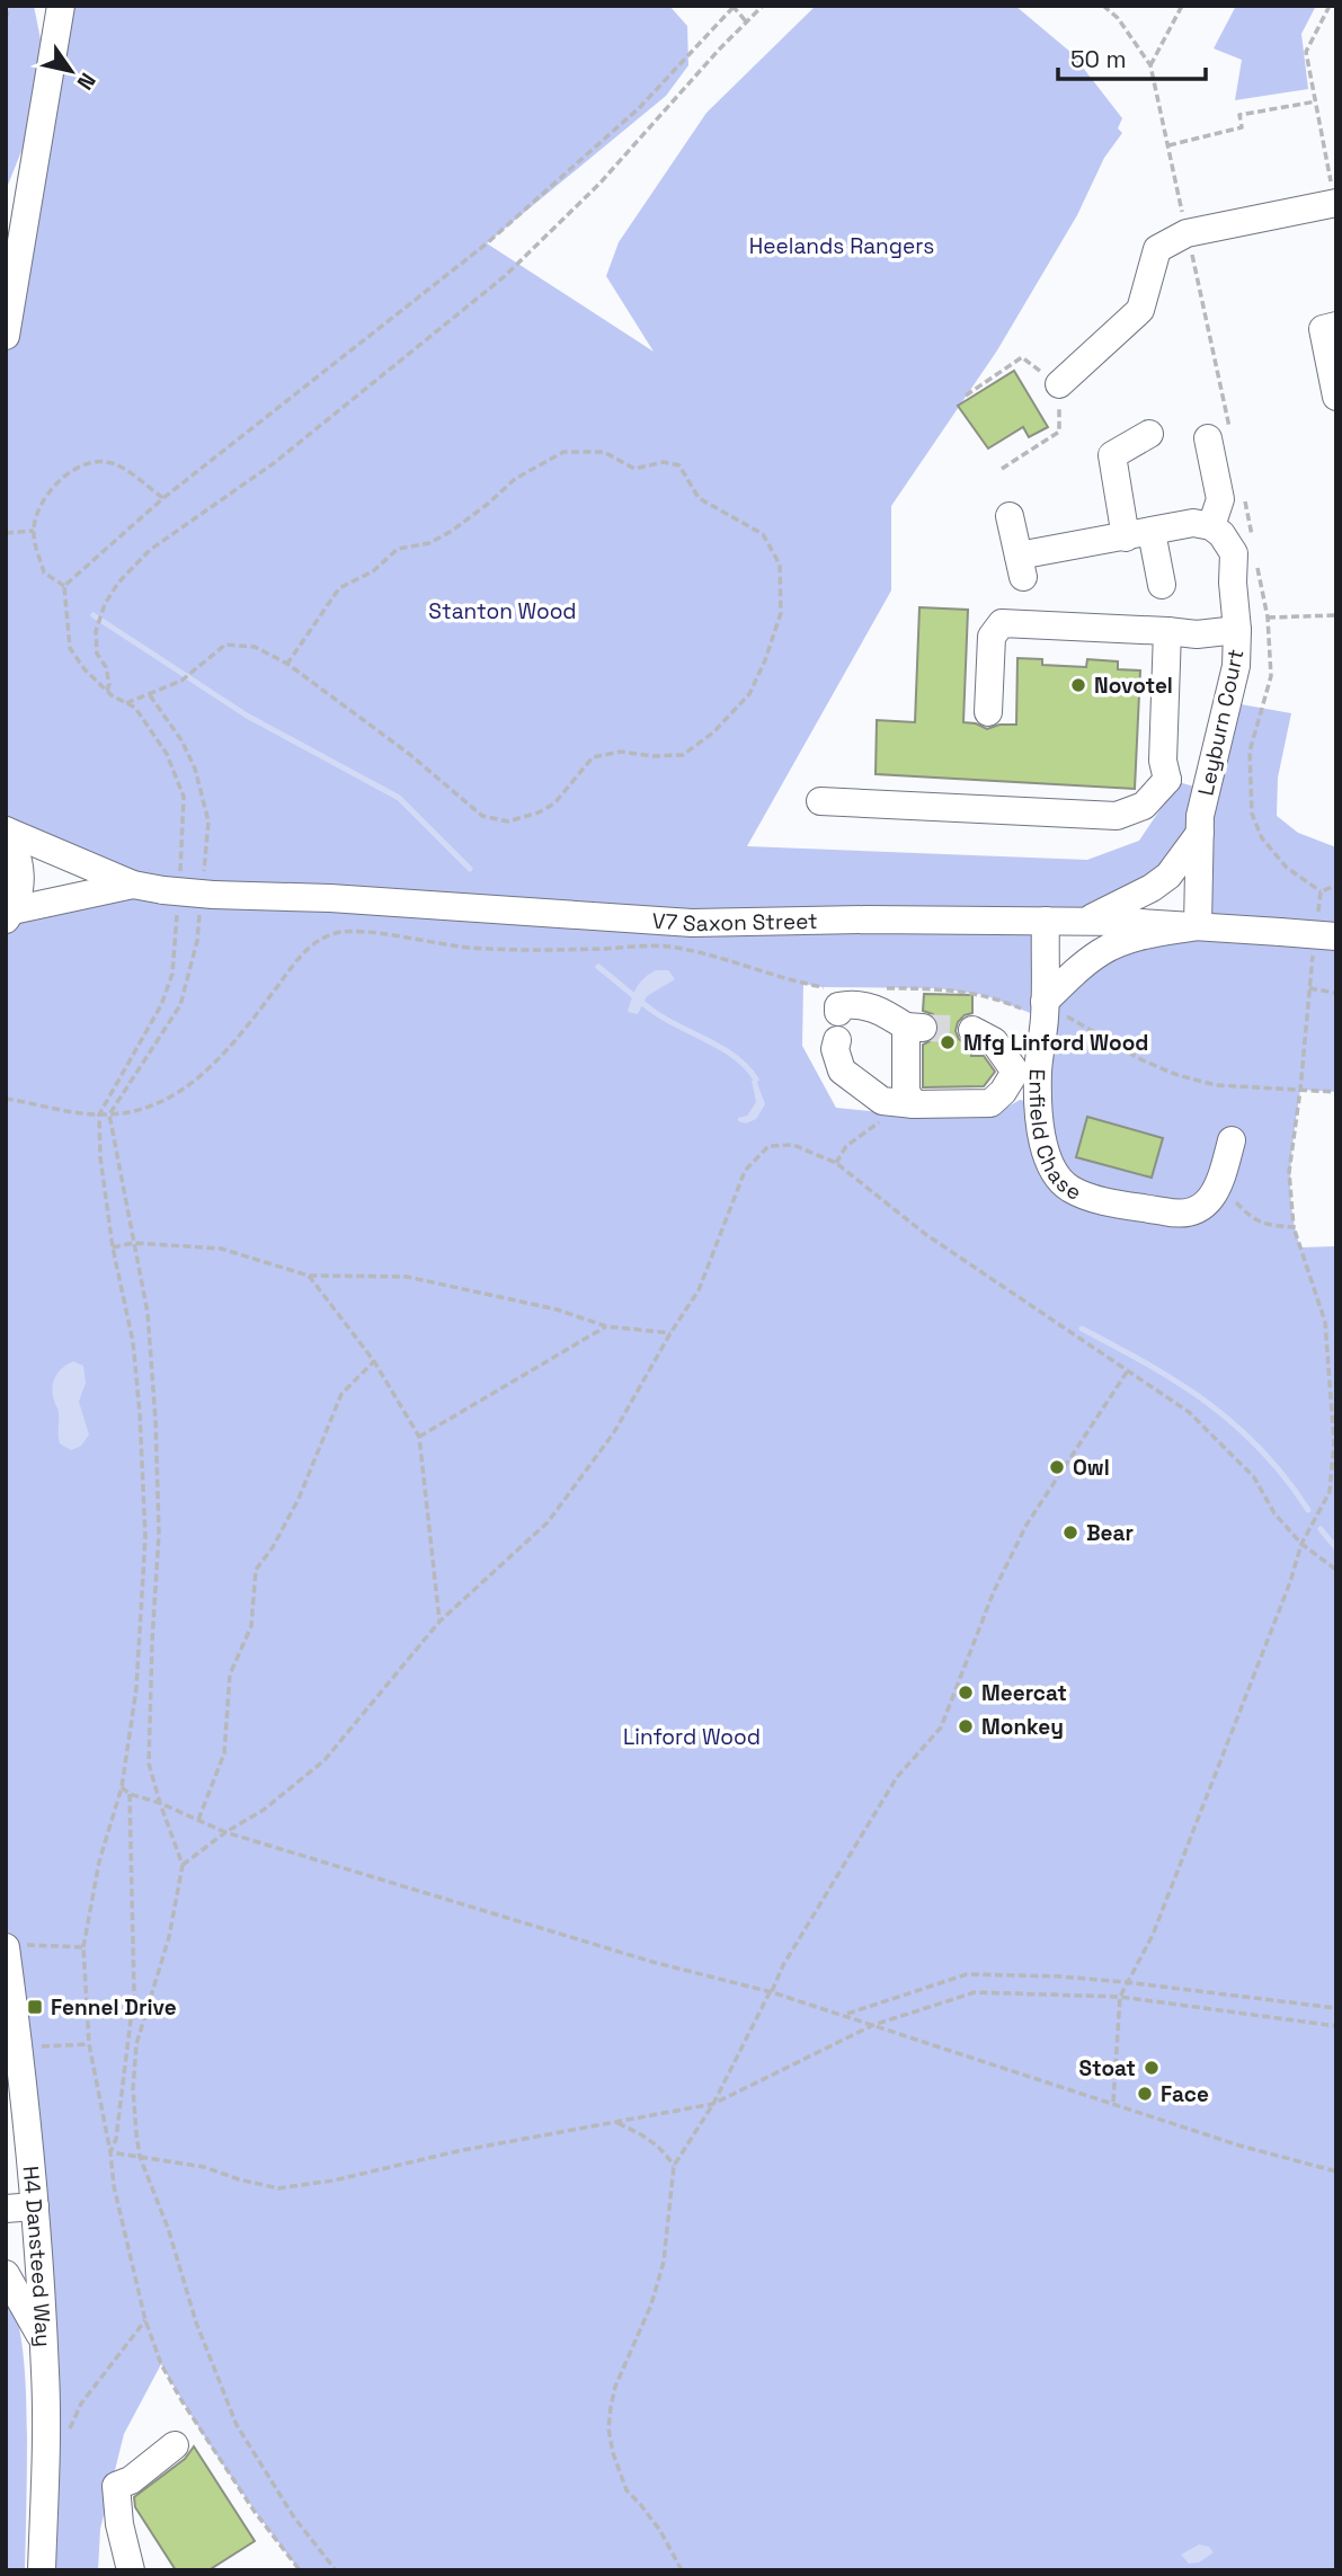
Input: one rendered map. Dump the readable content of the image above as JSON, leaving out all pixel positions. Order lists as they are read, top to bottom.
{
  "streets": {
    "street": [
      "Leyburn Court",
      "V7 Saxon Street",
      "Enfield Chase",
      "H4 Dansteed Way"
    ]
  },
  "crossings": [
    ["Leyburn Court", "V7 Saxon Street"],
    ["V7 Saxon Street", "Enfield Chase"]
  ],
  "parks": ["Heelands Rangers", "Stanton Wood", "Linford Wood"],
  "places": {
    "other": [
      "Novotel",
      "Mfg Linford Wood",
      "Owl",
      "Bear",
      "Meercat",
      "Monkey",
      "Stoat",
      "Face"
    ],
    "transit": ["Fennel Drive"]
  },
  "scale_bar": "50 m",
  "north": "bottom right"
}
